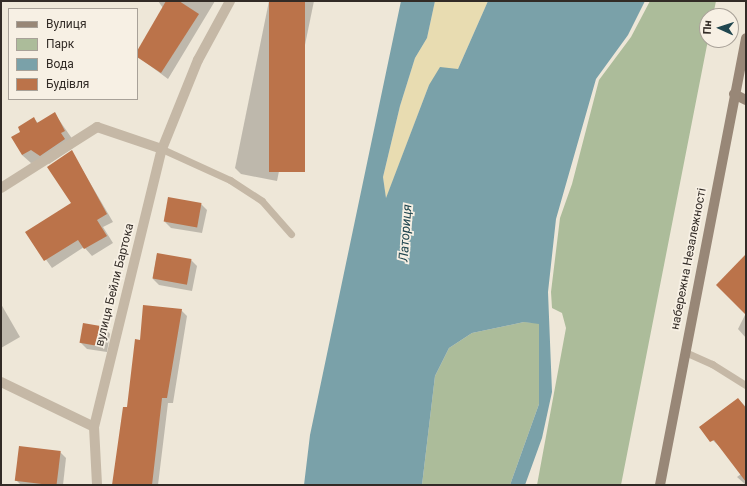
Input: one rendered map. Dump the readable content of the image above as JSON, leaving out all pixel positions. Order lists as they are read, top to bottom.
{
  "streets": {
    "street": ["набережна Незалежності", "вулиця Бейли Бартока"]
  },
  "water": ["Латориця"],
  "legend": [
    "Вулиця",
    "Парк",
    "Вода",
    "Будівля"
  ],
  "north": "left"
}
